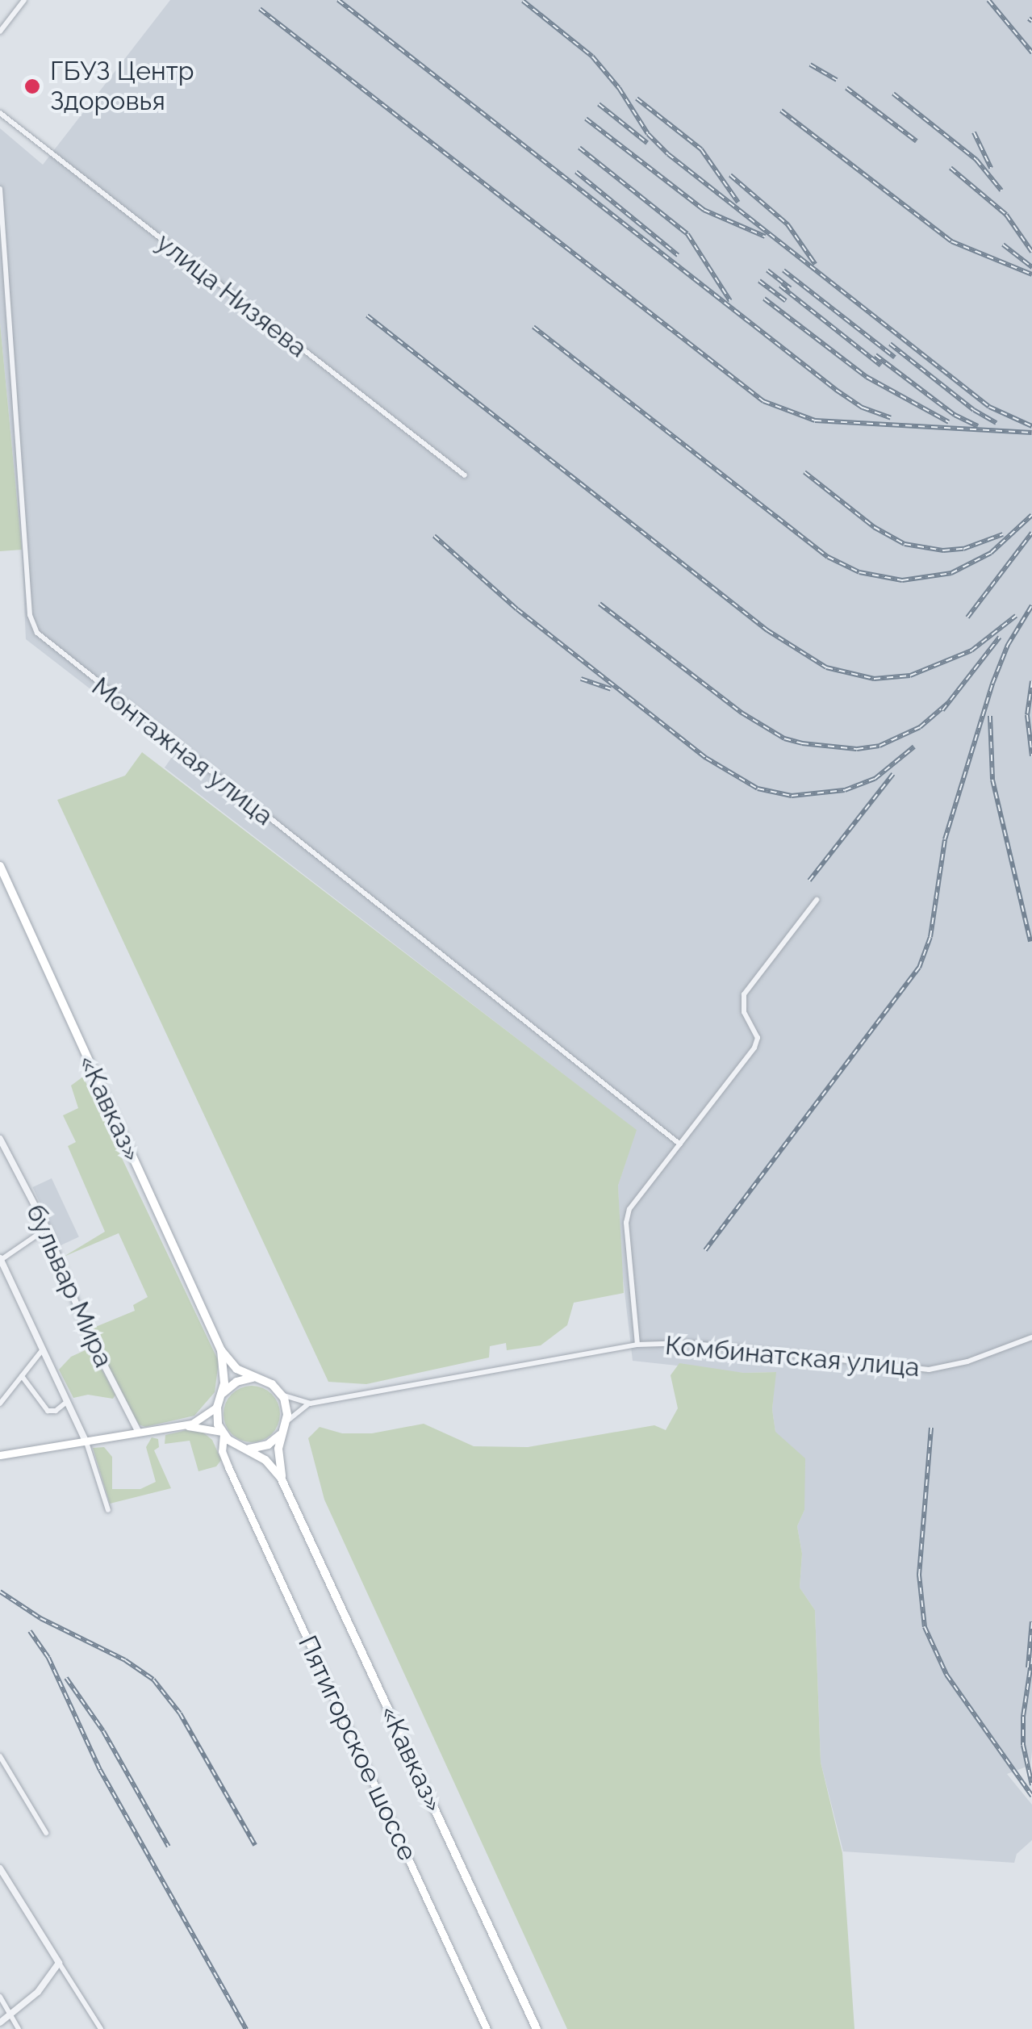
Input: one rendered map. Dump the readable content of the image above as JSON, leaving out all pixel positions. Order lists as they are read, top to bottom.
{
  "streets": {
    "highway": ["«Кавказ»"],
    "main road": ["Пятигорское шоссе"],
    "street": [
      "улица Низяева",
      "Монтажная улица",
      "бульвар Мира",
      "Комбинатская улица"
    ]
  },
  "crossings": [
    ["«Кавказ»", "Комбинатская улица"],
    ["«Кавказ»", "Пятигорское шоссе"],
    ["Комбинатская улица", "Пятигорское шоссе"]
  ],
  "places": ["ГБУЗ Центр Здоровья"]
}
